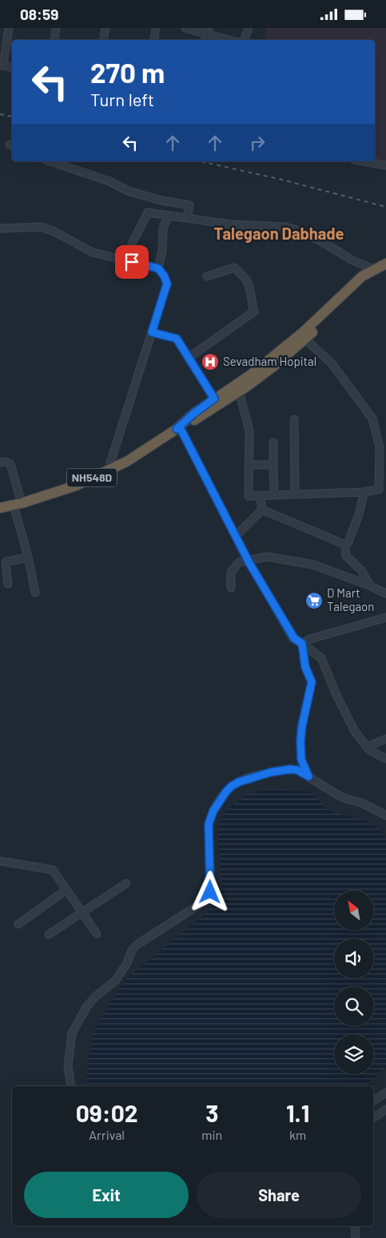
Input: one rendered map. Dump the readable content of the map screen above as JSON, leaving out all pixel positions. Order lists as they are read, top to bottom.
{
  "streets": {
    "highway": ["NH548D"]
  },
  "districts": ["Talegaon Dabhade"],
  "places": {
    "hospital": ["Sevadham Hopital"],
    "supermarket": ["D Mart Talegaon"]
  },
  "north": "top left",
  "page": {
    "status": "08:59",
    "turn": ["270 m", "Turn left"],
    "eta": [
      "09:02",
      "Arrival",
      "3",
      "min",
      "1.1",
      "km"
    ],
    "buttons": ["Exit", "Share"]
  }
}
